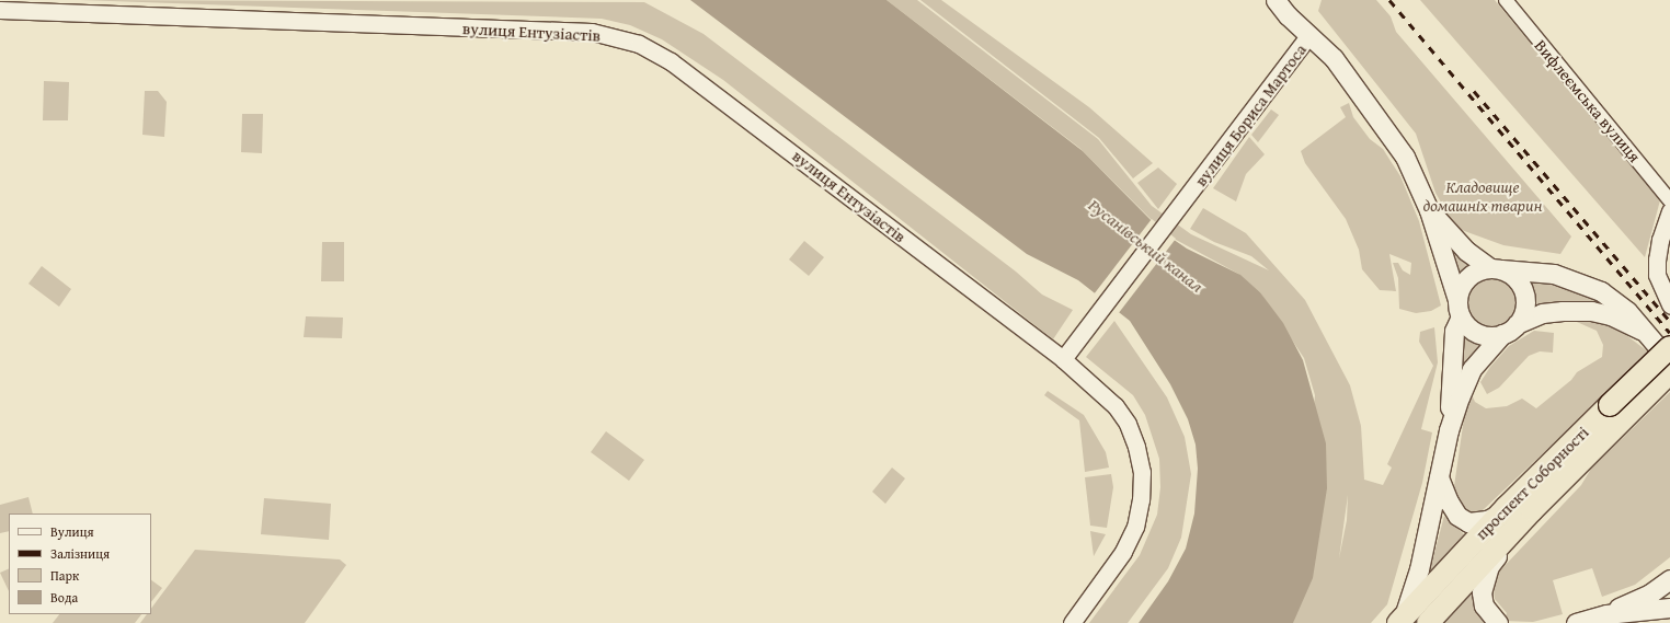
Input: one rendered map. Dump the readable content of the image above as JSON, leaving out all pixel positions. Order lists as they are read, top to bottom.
{
  "streets": {
    "highway": ["проспект Соборності"],
    "main road": ["вулиця Бориса Мартоса"],
    "street": ["вулиця Ентузіастів", "Вифлеємська вулиця"]
  },
  "crossings": [
    ["вулиця Ентузіастів", "вулиця Бориса Мартоса"]
  ],
  "water": ["Русанівський канал"],
  "parks": ["Кладовище домашніх тварин"],
  "legend": [
    "Вулиця",
    "Залізниця",
    "Парк",
    "Вода"
  ]
}
